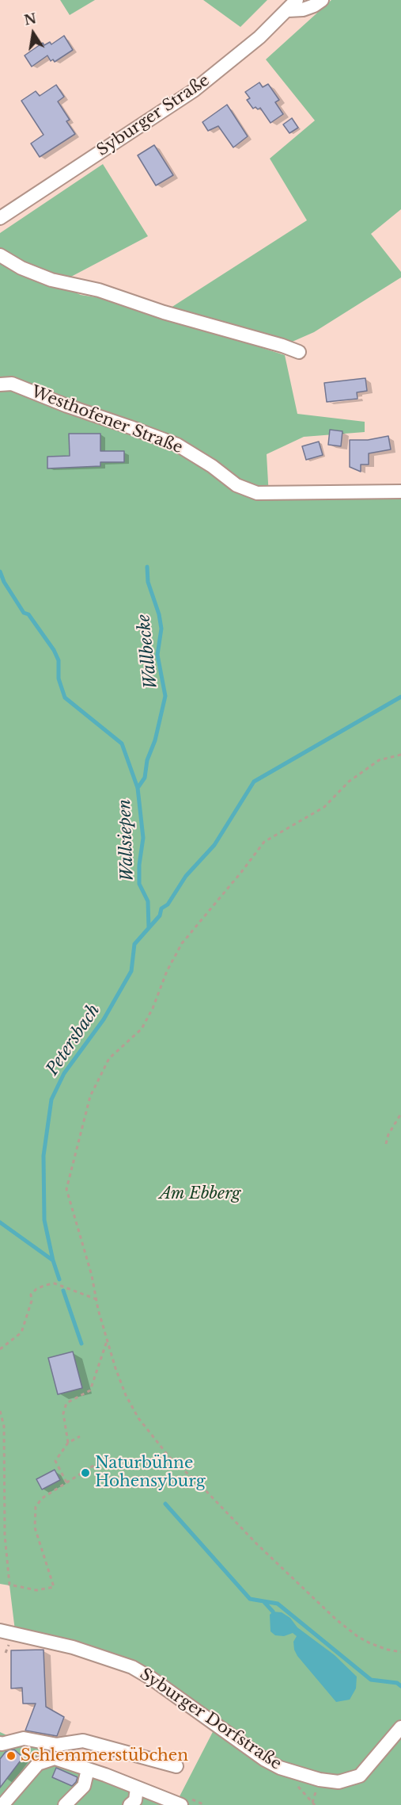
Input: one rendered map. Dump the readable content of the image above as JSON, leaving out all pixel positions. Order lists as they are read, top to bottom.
{
  "streets": {
    "street": ["Syburger Straße", "Westhofener Straße", "Syburger Dorfstraße"]
  },
  "water": ["Wallbecke", "Wallsiepen", "Petersbach"],
  "parks": ["Am Ebberg"],
  "places": ["Naturbühne Hohensyburg", "Schlemmerstübchen"],
  "north": "top"
}
